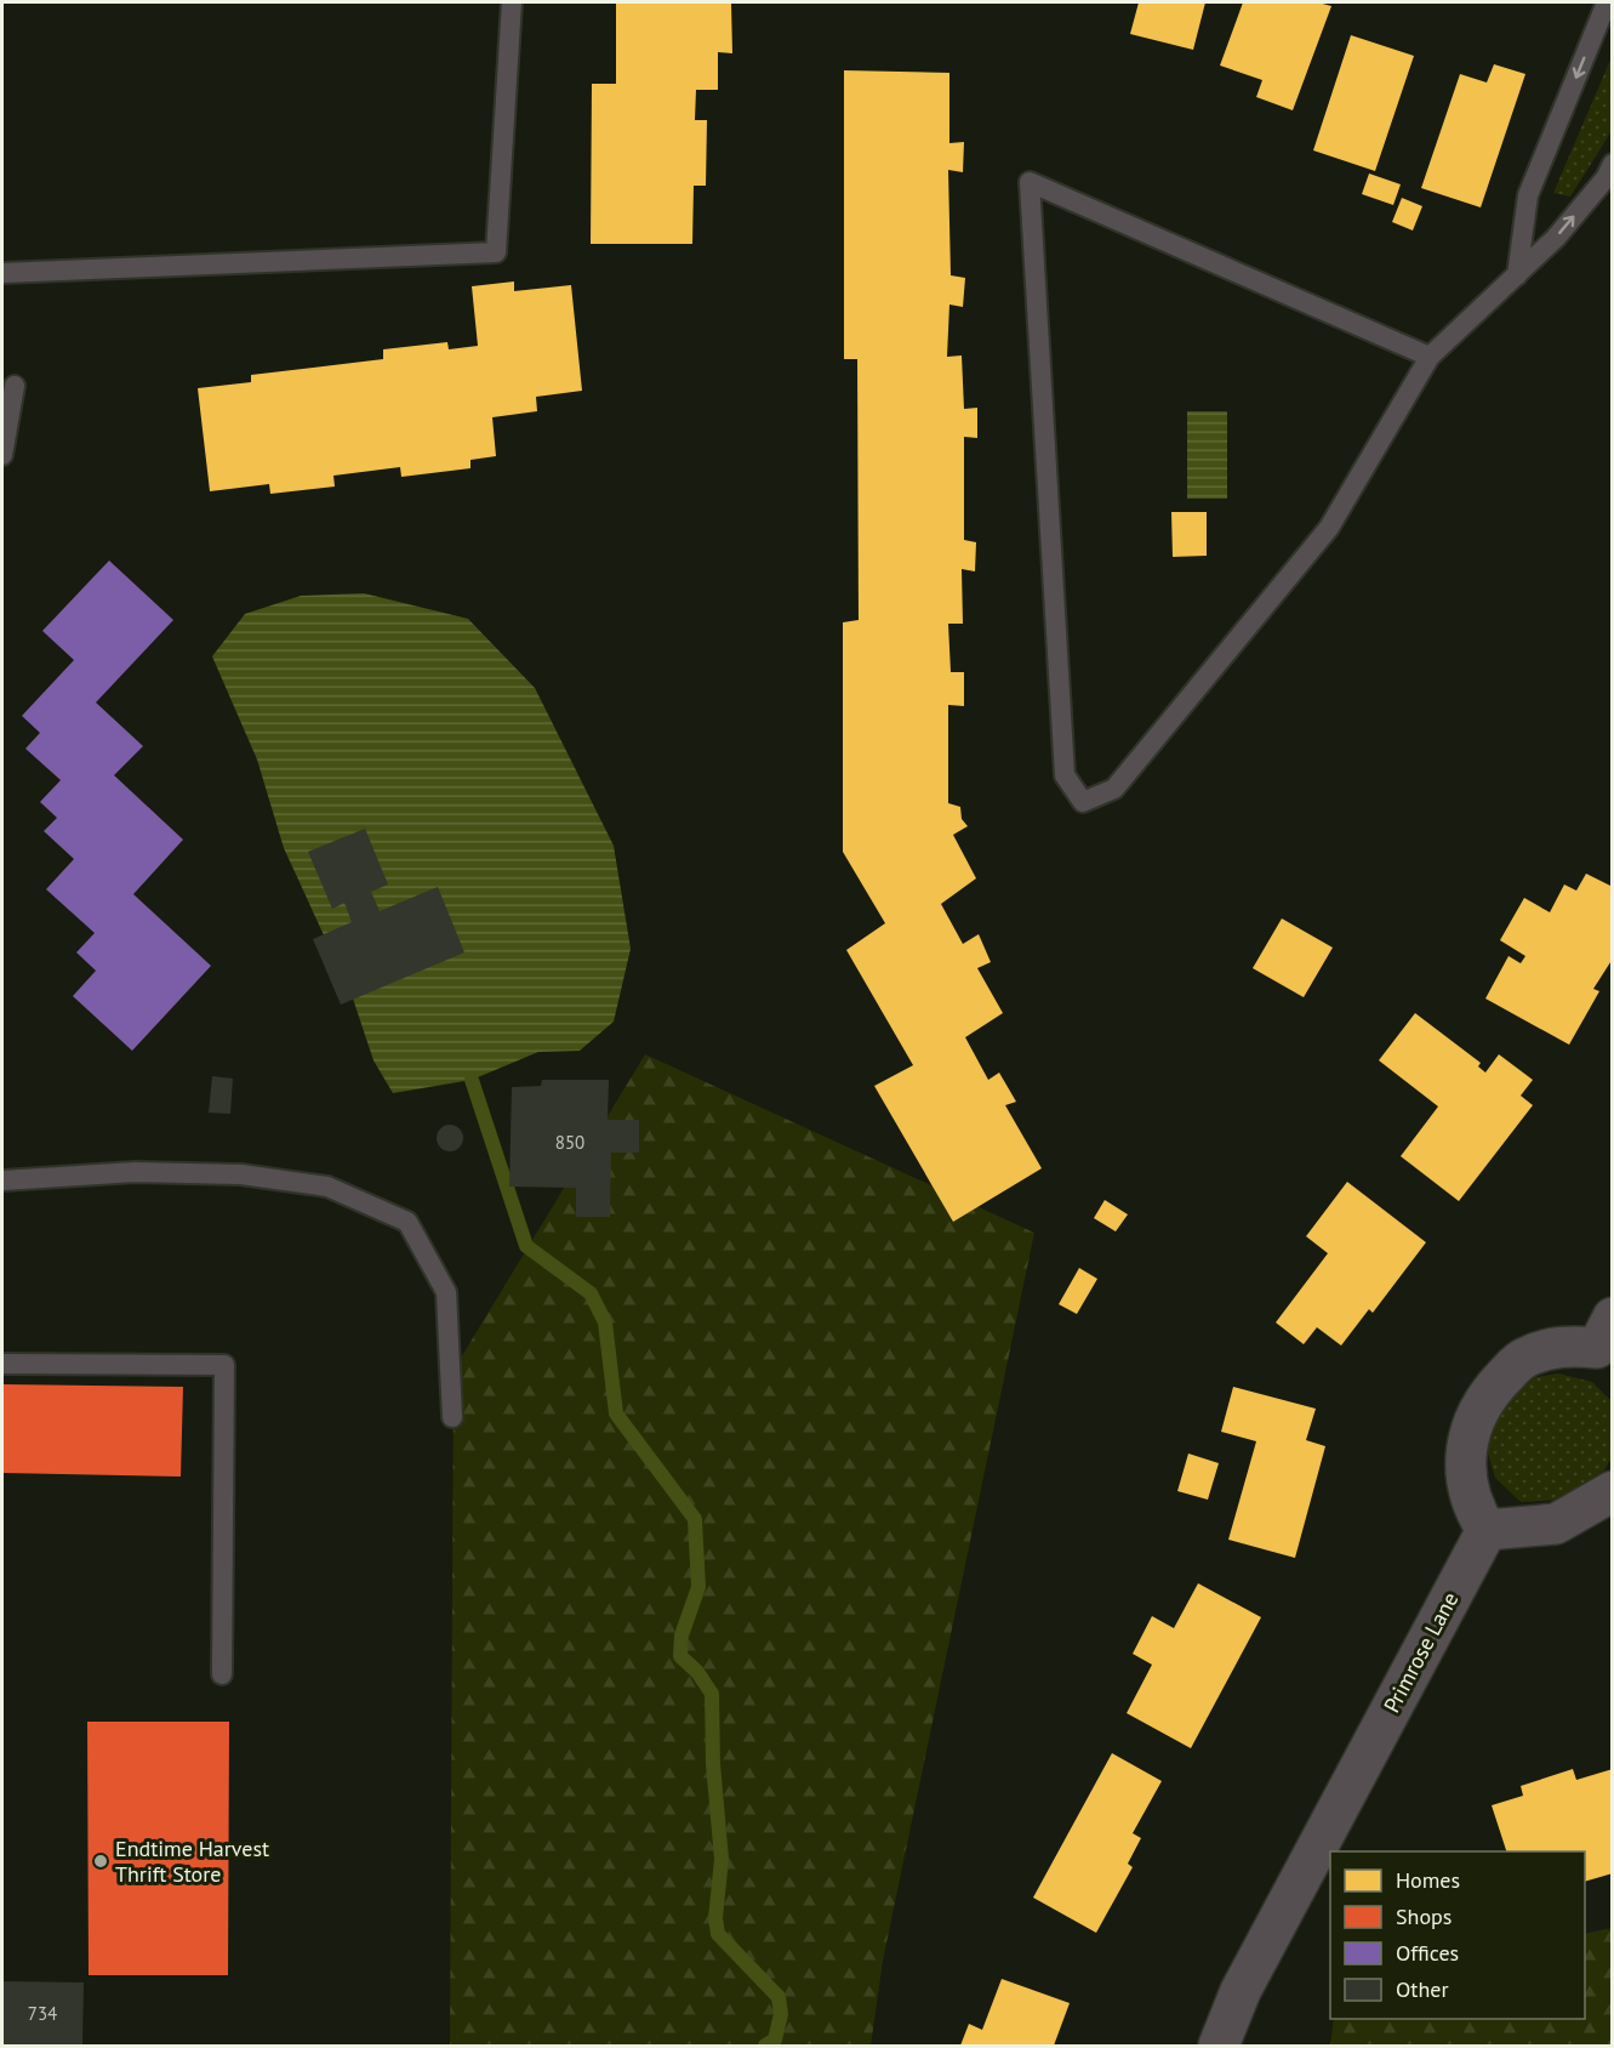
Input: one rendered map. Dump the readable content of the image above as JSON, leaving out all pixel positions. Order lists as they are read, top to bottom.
{
  "streets": {
    "street": ["Primrose Lane"]
  },
  "places": ["Endtime Harvest Thrift Store"],
  "house_numbers": ["850", "734"],
  "legend": [
    "Homes",
    "Shops",
    "Offices",
    "Other"
  ]
}
